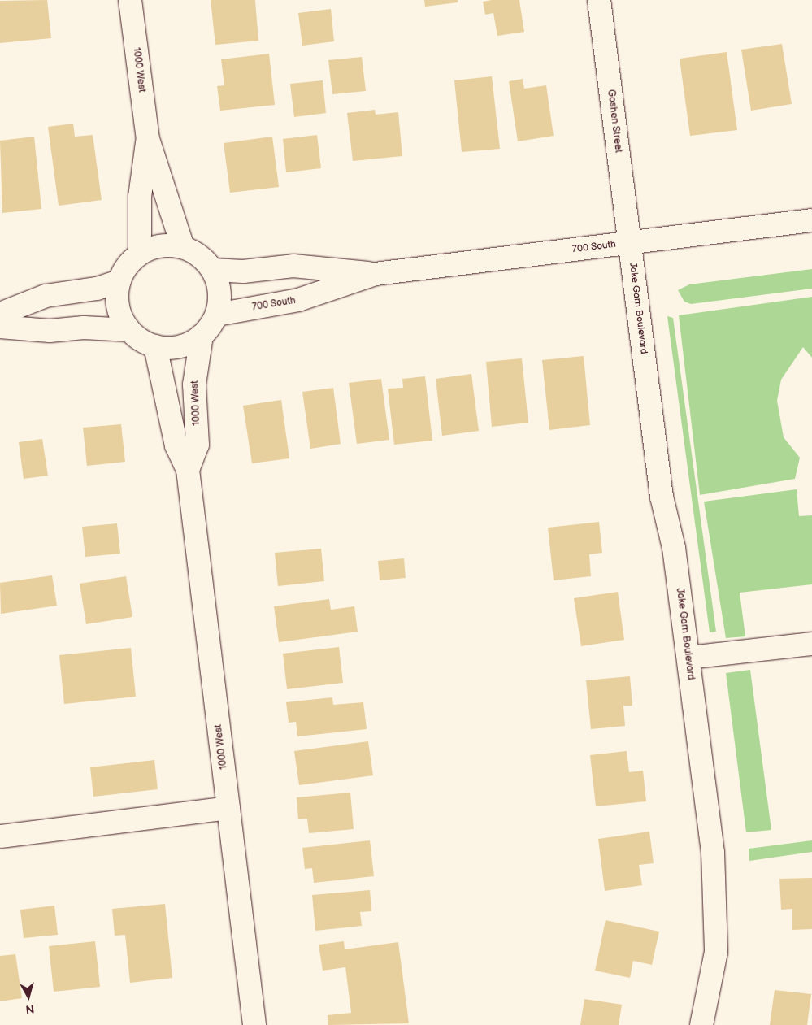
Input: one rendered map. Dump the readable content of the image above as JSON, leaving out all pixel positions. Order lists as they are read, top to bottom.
{
  "streets": {
    "street": [
      "1000 West",
      "Goshen Street",
      "700 South",
      "Jake Garn Boulevard"
    ]
  },
  "crossings": [
    ["1000 West", "700 South"],
    ["Goshen Street", "700 South"],
    ["Goshen Street", "Jake Garn Boulevard"],
    ["700 South", "Jake Garn Boulevard"]
  ],
  "north": "bottom"
}
